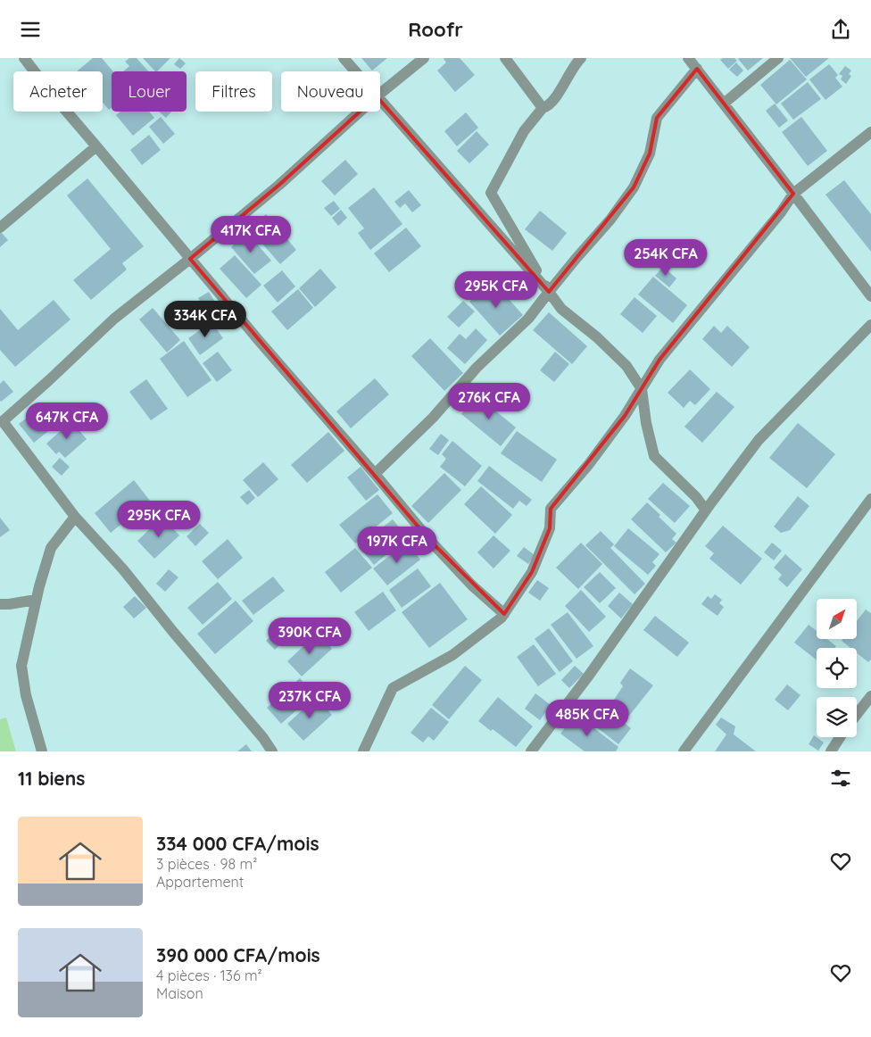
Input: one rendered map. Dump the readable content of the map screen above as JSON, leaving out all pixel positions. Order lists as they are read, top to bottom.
{
  "north": "top right",
  "page": {
    "header": "Roofr",
    "chip": [
      "Acheter",
      "Louer",
      "Filtres",
      "Nouveau"
    ],
    "price": [
      "417K CFA",
      "254K CFA",
      "295K CFA",
      "334K CFA",
      "276K CFA",
      "647K CFA",
      "295K CFA",
      "197K CFA",
      "390K CFA",
      "237K CFA",
      "485K CFA"
    ],
    "heading": "11 biens",
    "list": [
      {
        "name": "334 000 CFA/mois",
        "note": "3 pièces · 98 m² · Appartement"
      },
      {
        "name": "390 000 CFA/mois",
        "note": "4 pièces · 136 m² · Maison"
      }
    ]
  }
}
